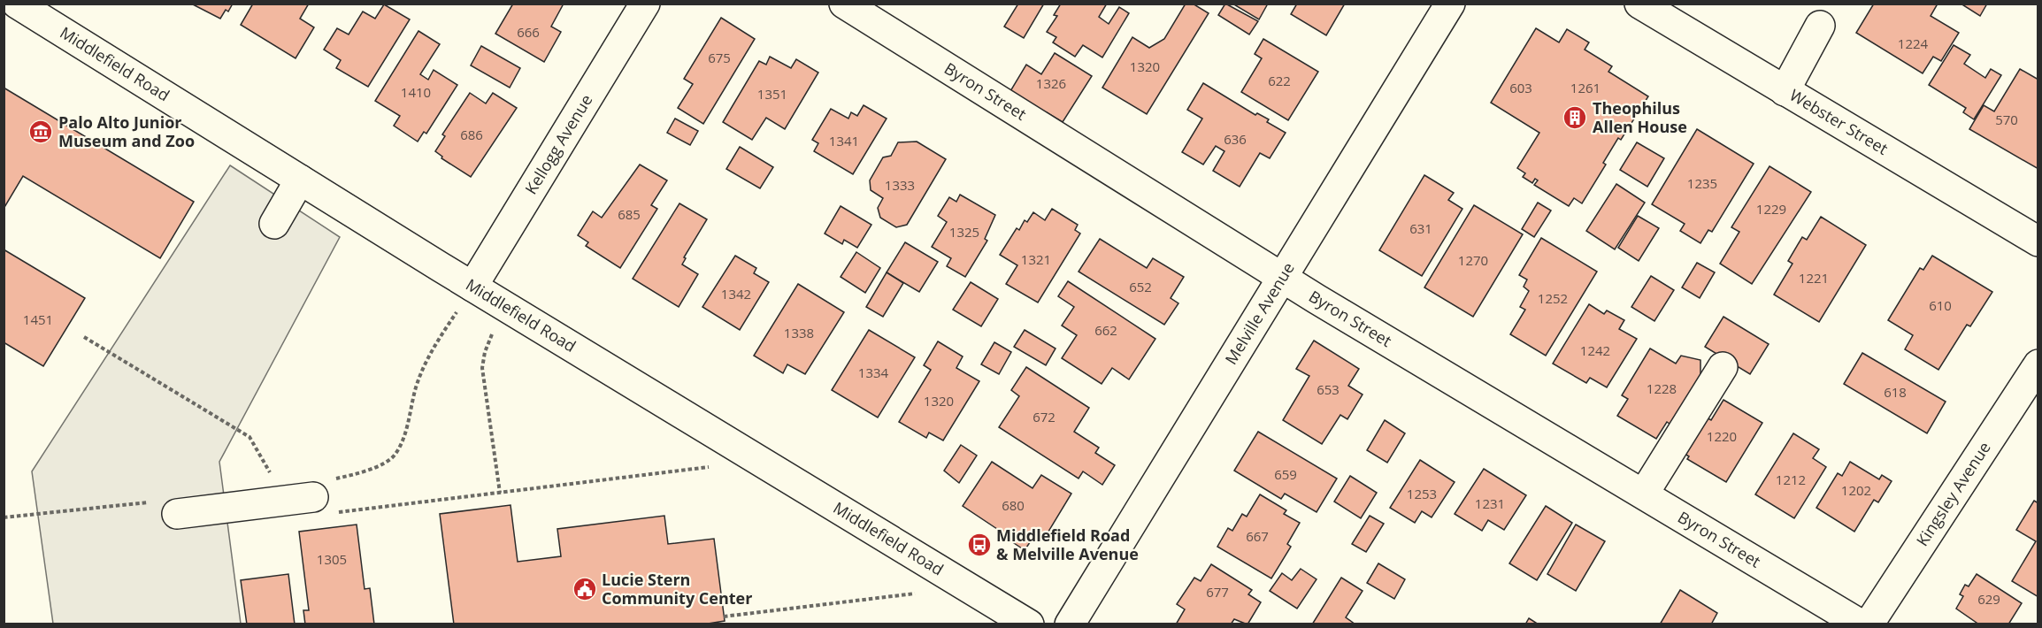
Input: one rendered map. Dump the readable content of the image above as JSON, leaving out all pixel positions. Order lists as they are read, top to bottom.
{
  "streets": {
    "street": [
      "Middlefield Road",
      "Byron Street",
      "Webster Street",
      "Kellogg Avenue",
      "Melville Avenue",
      "Kingsley Avenue"
    ]
  },
  "crossings": [
    ["Middlefield Road", "Kellogg Avenue"],
    ["Byron Street", "Melville Avenue"]
  ],
  "places": {
    "building": ["Theophilus Allen House"],
    "museum": ["Palo Alto Junior Museum and Zoo"],
    "bus stop": ["Middlefield Road & Melville Avenue"],
    "public building": ["Lucie Stern Community Center"]
  },
  "house_numbers": [
    "666",
    "1224",
    "675",
    "1320",
    "622",
    "1326",
    "603",
    "1261",
    "1410",
    "1351",
    "570",
    "686",
    "636",
    "1341",
    "1235",
    "1333",
    "1229",
    "685",
    "631",
    "1325",
    "1321",
    "1270",
    "1221",
    "652",
    "1342",
    "1252",
    "610",
    "1451",
    "662",
    "1338",
    "1242",
    "1334",
    "1228",
    "653",
    "618",
    "1320",
    "672",
    "1220",
    "659",
    "1212",
    "1202",
    "1253",
    "1231",
    "680",
    "667",
    "1305",
    "677",
    "629"
  ]
}
